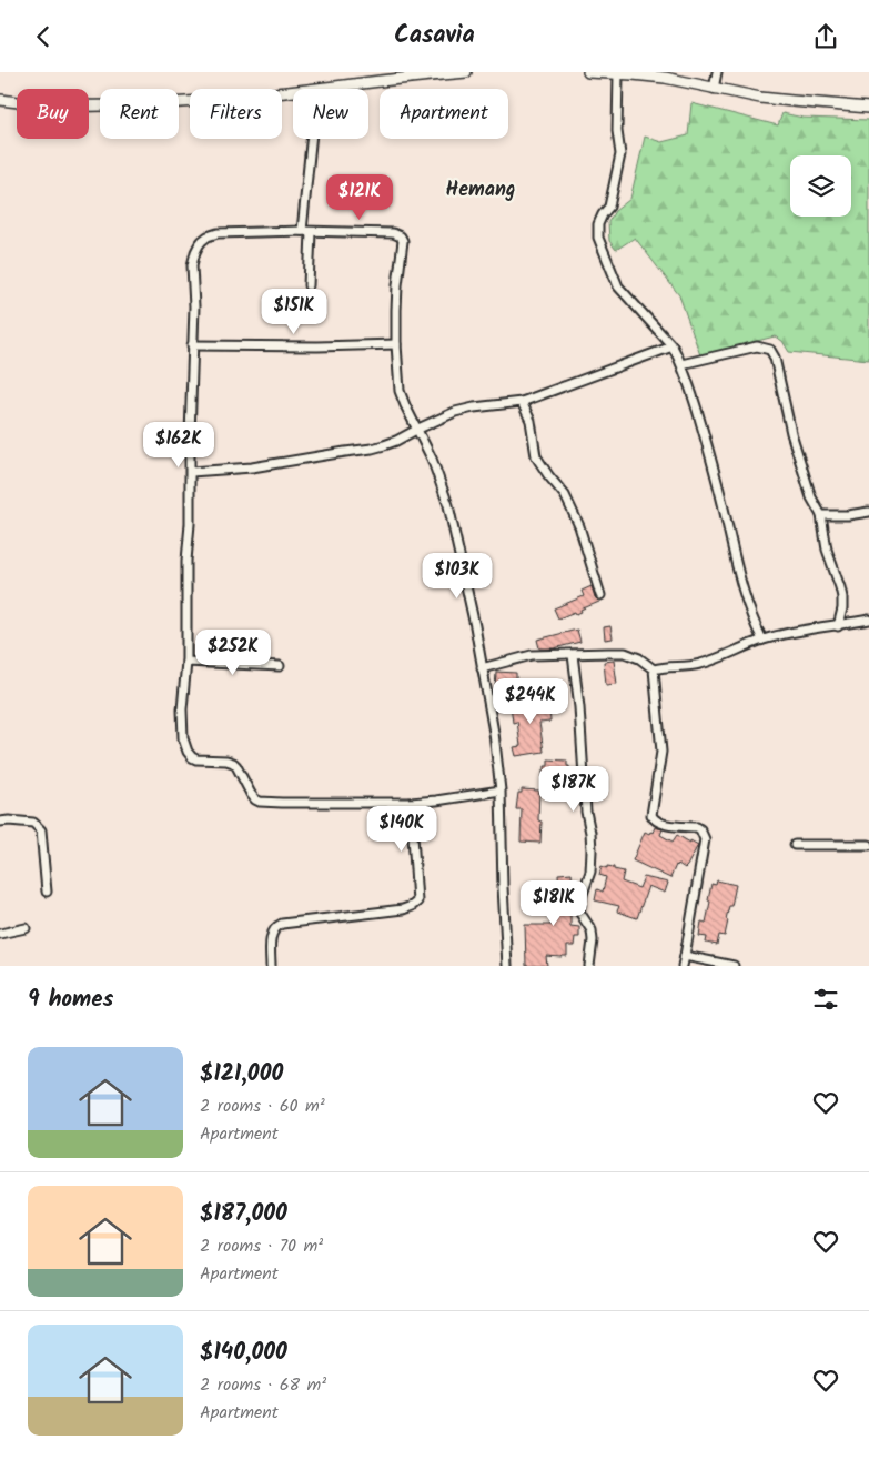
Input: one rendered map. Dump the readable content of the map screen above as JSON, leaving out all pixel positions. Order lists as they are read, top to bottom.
{
  "districts": ["Hemang"],
  "page": {
    "header": "Casavia",
    "chip": [
      "Buy",
      "Rent",
      "Filters",
      "New",
      "Apartment"
    ],
    "price": [
      "$121K",
      "$151K",
      "$162K",
      "$103K",
      "$252K",
      "$244K",
      "$187K",
      "$140K",
      "$181K"
    ],
    "heading": "9 homes",
    "list": [
      {
        "name": "$121,000",
        "note": "2 rooms · 60 m² · Apartment"
      },
      {
        "name": "$187,000",
        "note": "2 rooms · 70 m² · Apartment"
      },
      {
        "name": "$140,000",
        "note": "2 rooms · 68 m² · Apartment"
      }
    ]
  }
}
